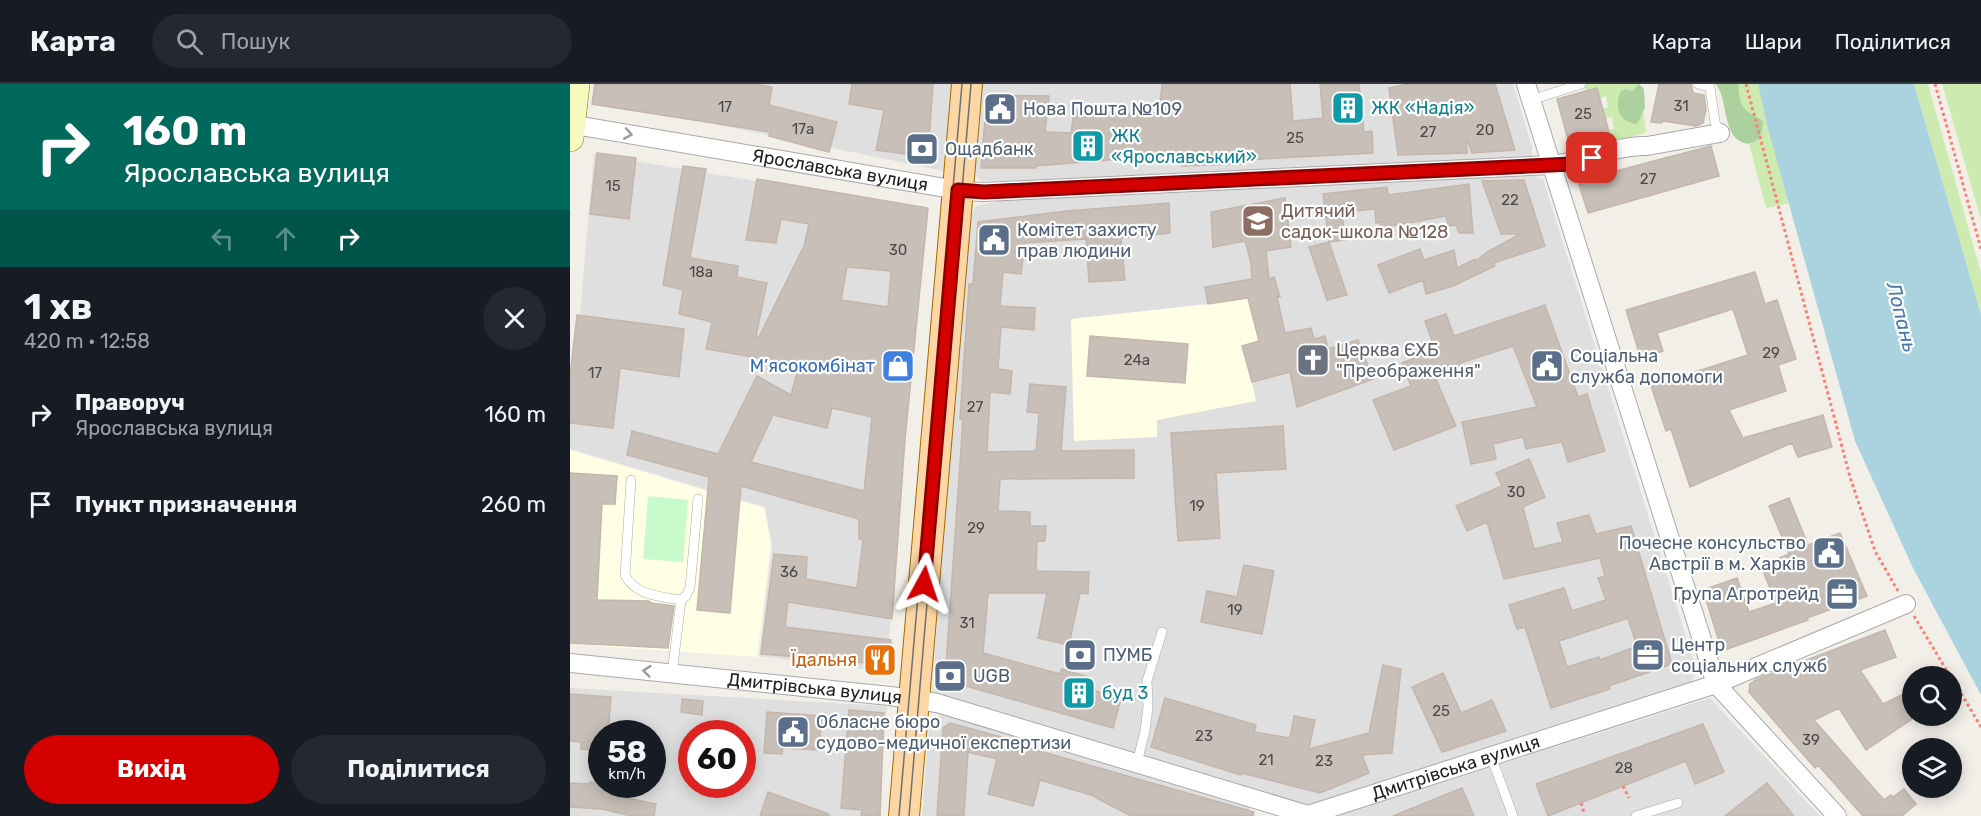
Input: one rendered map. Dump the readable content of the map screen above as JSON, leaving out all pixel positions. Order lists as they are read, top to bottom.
{
  "streets": {
    "street": ["Ярославська вулиця", "Дмитрівська вулиця"]
  },
  "water": ["Лопань"],
  "places": {
    "building": ["ЖК «Надія»", "ЖК «Ярославський»", "буд 3"],
    "public building": [
      "Нова Пошта №109",
      "Комітет захисту прав людини",
      "Соціальна служба допомоги",
      "Почесне консульство Австрії в м. Харків",
      "Обласне бюро судово-медичної експертизи"
    ],
    "bank": ["Ощадбанк", "ПУМБ", "UGB"],
    "school or university": ["Дитячий садок-школа №128"],
    "church": ["Церква ЄХБ \"Преображення\""],
    "shop": ["М’ясокомбінат"],
    "office": ["Група Агротрейд", "Центр соціальних служб"],
    "restaurant": ["Їдальня"]
  },
  "house_numbers": [
    "31",
    "17",
    "25",
    "17а",
    "20",
    "27",
    "25",
    "27",
    "15",
    "22",
    "30",
    "18а",
    "29",
    "24а",
    "17",
    "27",
    "30",
    "19",
    "29",
    "36",
    "19",
    "31",
    "25",
    "23",
    "39",
    "21",
    "23",
    "28"
  ],
  "page": {
    "header": "Карта",
    "search": "Пошук",
    "nav": ["Карта", "Шари", "Поділитися"],
    "turn": ["160 m", "Ярославська вулиця"],
    "heading": ["1 хв", "420 m · 12:58"],
    "list": [
      {
        "name": "Праворуч",
        "note": "Ярославська вулиця",
        "value": "160 m"
      },
      {
        "name": "Пункт призначення",
        "value": "260 m"
      }
    ],
    "speed": "58 km/h",
    "limit": "60",
    "buttons": ["Вихід", "Поділитися"]
  }
}
